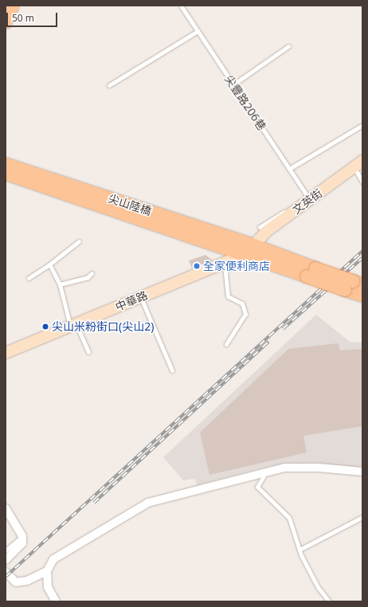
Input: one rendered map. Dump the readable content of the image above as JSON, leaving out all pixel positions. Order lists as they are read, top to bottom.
{
  "streets": {
    "main road": ["尖山陸橋"],
    "street": ["文英街", "中華路"],
    "lane": ["尖豐路206巷"]
  },
  "crossings": [
    ["尖豐路206巷", "文英街"],
    ["文英街", "尖山陸橋"],
    ["文英街", "中華路"],
    ["尖山陸橋", "中華路"]
  ],
  "places": ["全家便利商店", "尖山米粉街口(尖山2)"],
  "scale_bar": "50 m"
}
